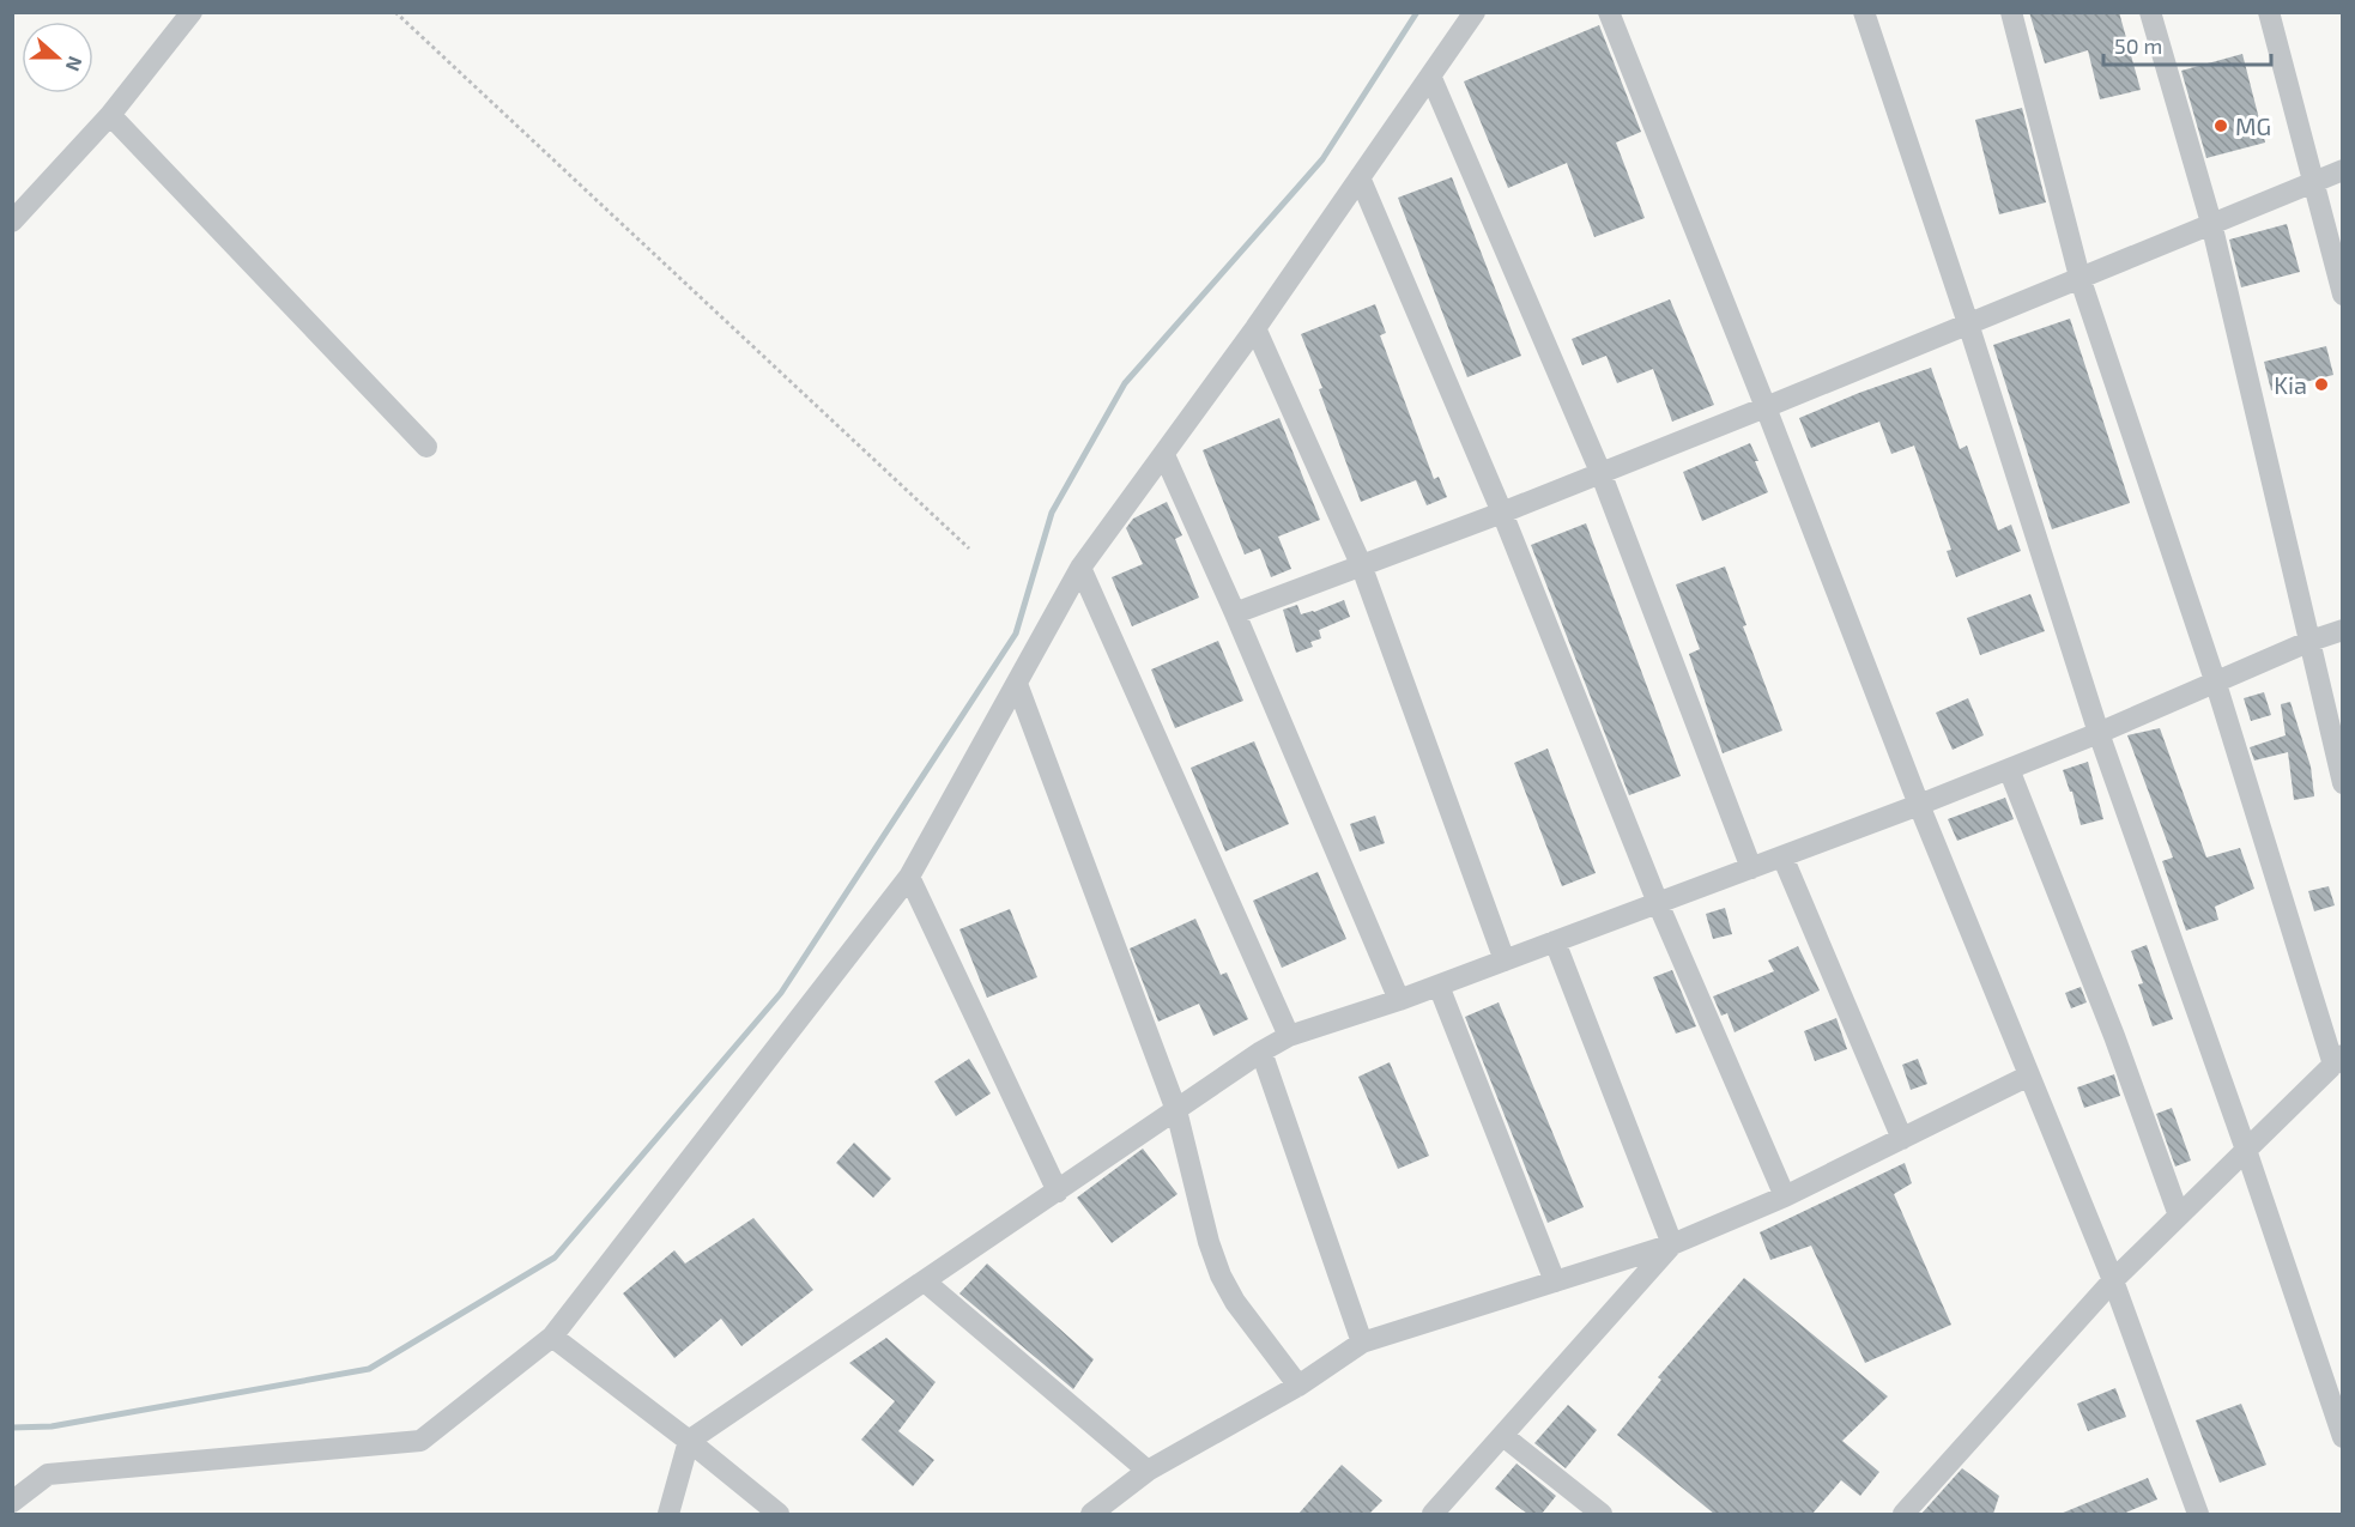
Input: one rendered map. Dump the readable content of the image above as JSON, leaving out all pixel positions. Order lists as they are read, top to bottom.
{
  "places": ["MG", "Kia"],
  "scale_bar": "50 m",
  "north": "right"
}
